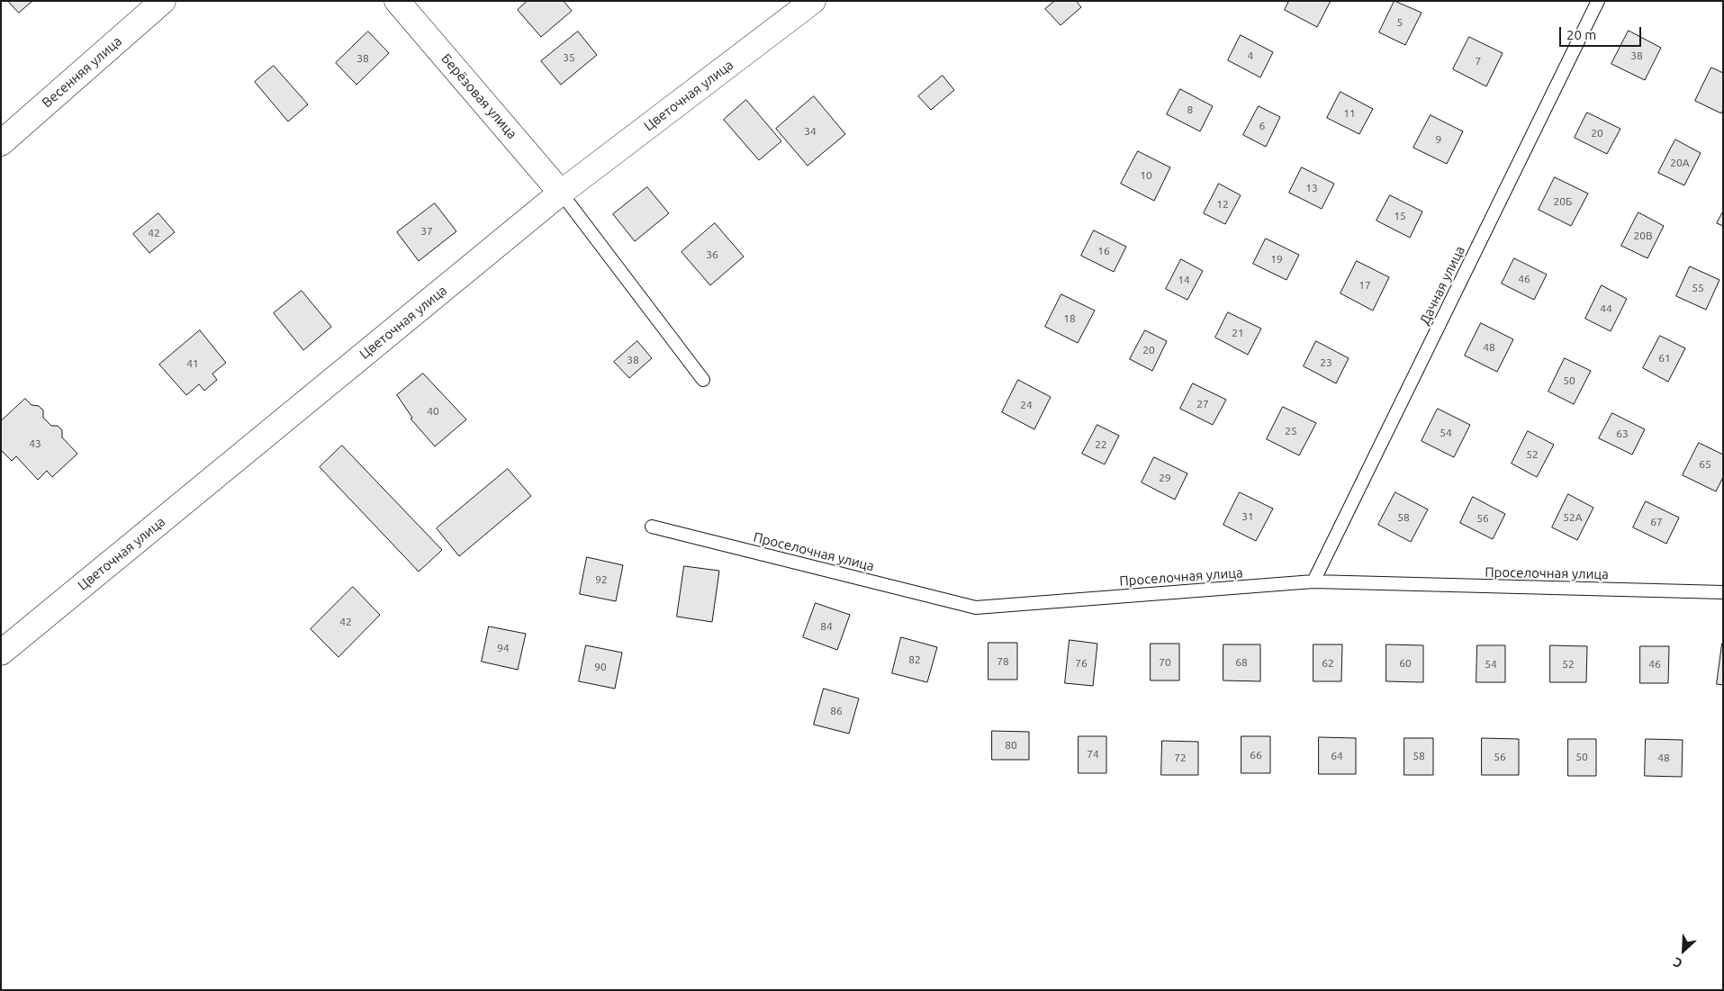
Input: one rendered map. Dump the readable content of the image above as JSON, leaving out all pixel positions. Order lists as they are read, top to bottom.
{
  "streets": {
    "street": ["Весенняя улица", "Цветочная улица", "Берёзовая улица"],
    "lane": ["Дачная улица", "Проселочная улица"]
  },
  "crossings": [
    ["Цветочная улица", "Берёзовая улица"],
    ["Дачная улица", "Проселочная улица"]
  ],
  "house_numbers": [
    "5",
    "4",
    "38",
    "35",
    "38",
    "7",
    "8",
    "11",
    "6",
    "34",
    "20",
    "9",
    "20А",
    "10",
    "13",
    "20Б",
    "12",
    "15",
    "37",
    "42",
    "20В",
    "16",
    "36",
    "19",
    "46",
    "14",
    "17",
    "55",
    "44",
    "18",
    "21",
    "48",
    "20",
    "61",
    "38",
    "23",
    "41",
    "50",
    "27",
    "24",
    "40",
    "25",
    "54",
    "63",
    "43",
    "22",
    "52",
    "65",
    "29",
    "31",
    "58",
    "52А",
    "56",
    "67",
    "92",
    "42",
    "84",
    "94",
    "82",
    "78",
    "70",
    "68",
    "76",
    "62",
    "60",
    "54",
    "52",
    "46",
    "90",
    "86",
    "80",
    "74",
    "66",
    "64",
    "58",
    "56",
    "50",
    "72",
    "48"
  ],
  "scale_bar": "20 m",
  "north": "bottom left"
}
